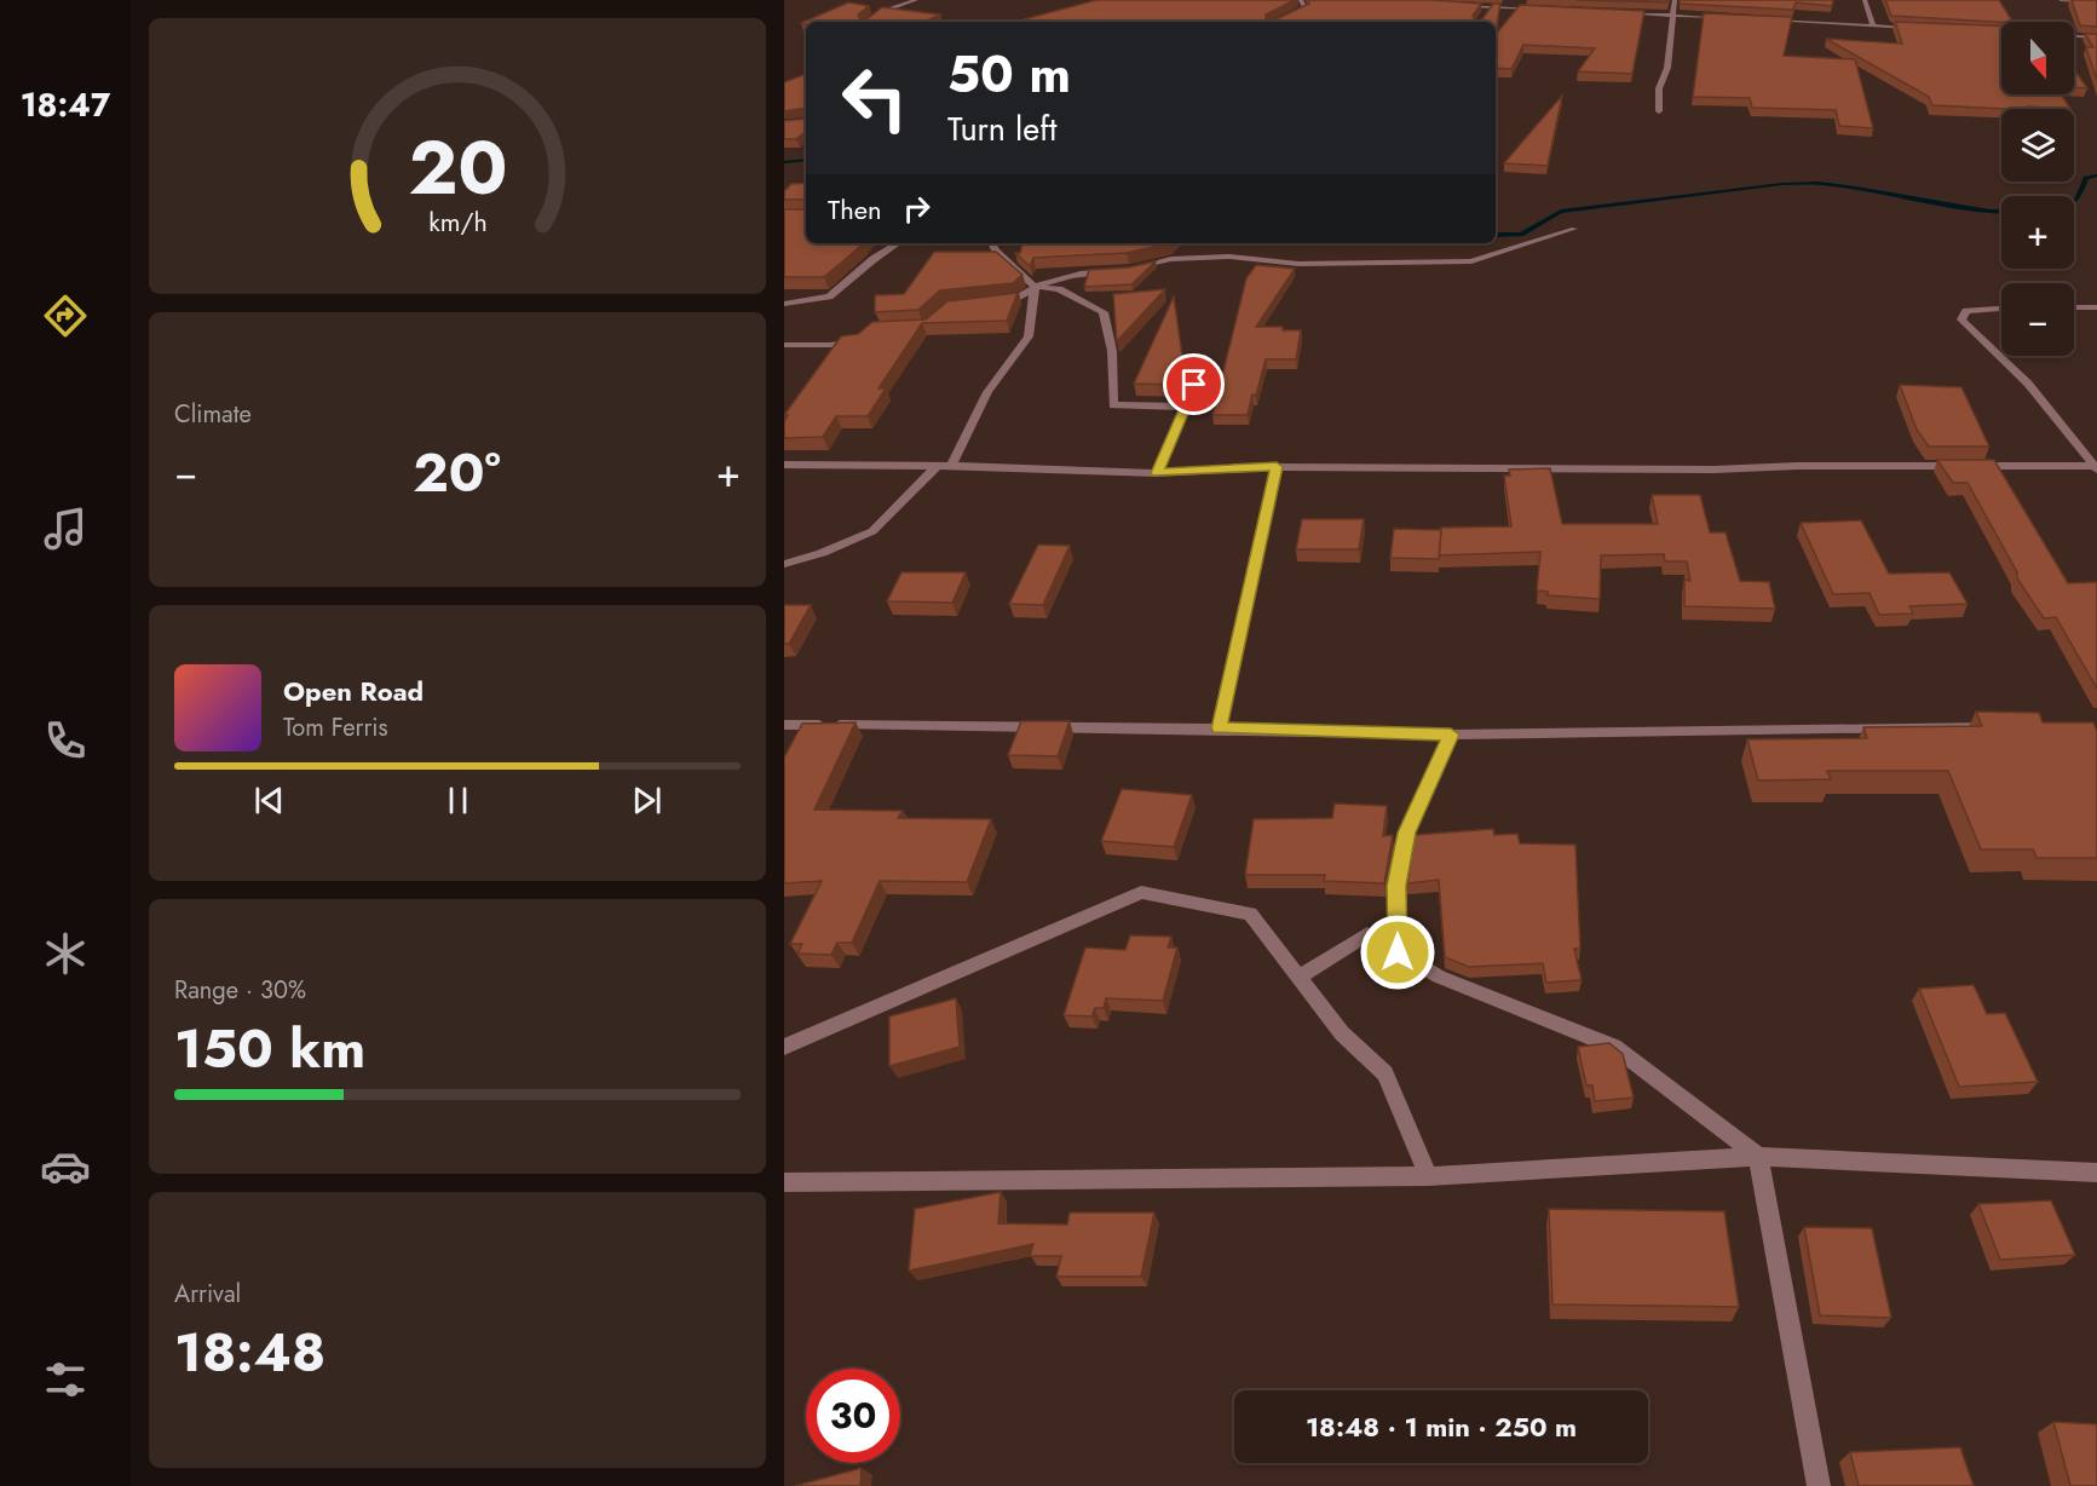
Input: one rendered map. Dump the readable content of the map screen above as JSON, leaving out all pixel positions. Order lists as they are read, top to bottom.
{
  "north": "bottom",
  "page": {
    "tabs": "18:47",
    "map_buttons": ["+", "−"],
    "turn": ["50 m", "Turn left"],
    "then": "Then",
    "tile": [
      "Climate",
      ["Range · 30%", "150 km"],
      ["Arrival", "18:48"]
    ],
    "heat": ["−", "20°", "+"],
    "song": ["Open Road", "Tom Ferris"],
    "limit": "30",
    "trip": "18:48 · 1 min · 250 m",
    "gauge": ["20", "km/h"]
  }
}
